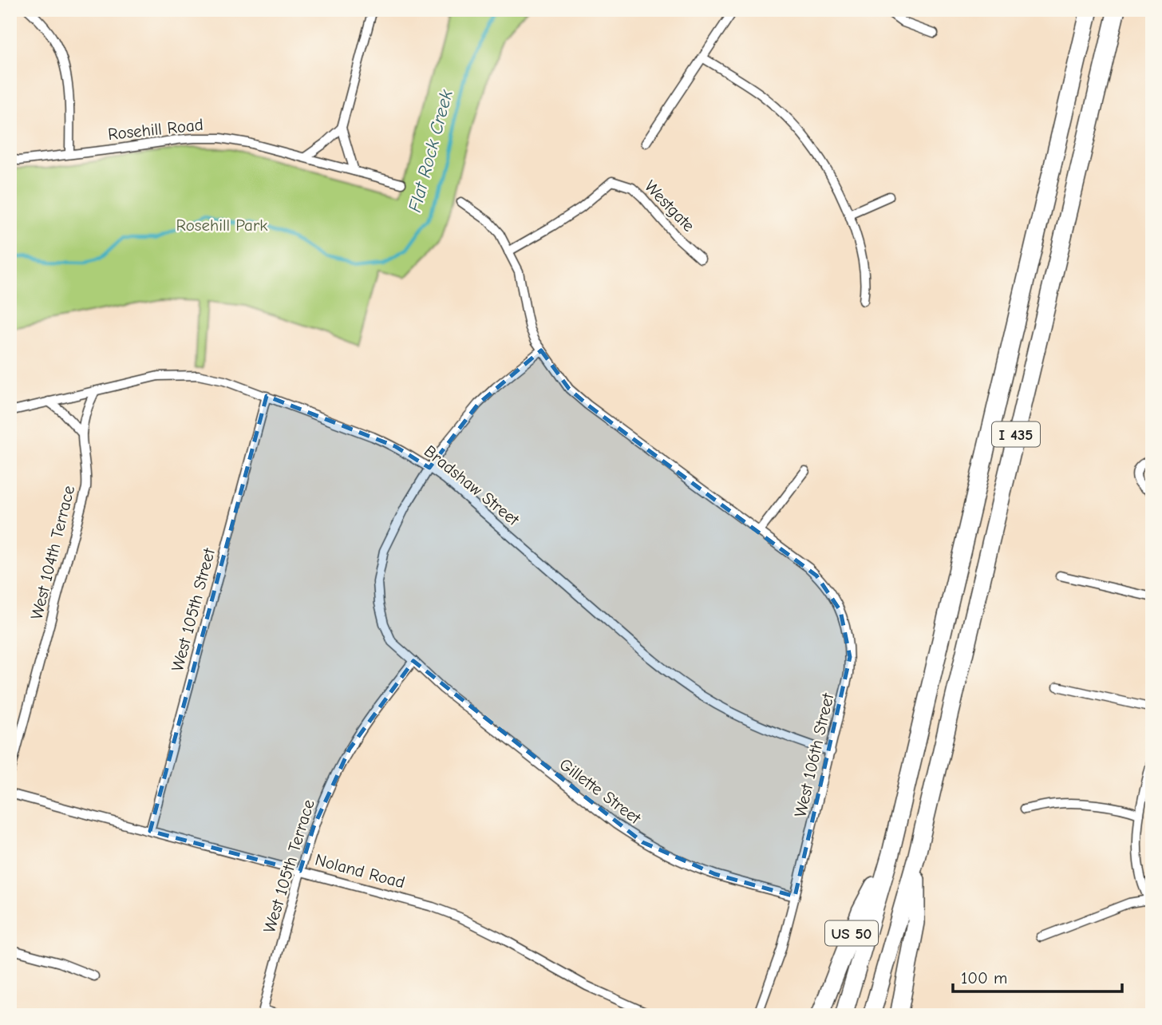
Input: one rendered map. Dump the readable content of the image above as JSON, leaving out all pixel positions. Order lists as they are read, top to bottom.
{
  "streets": {
    "highway": ["I 435", "US 50"],
    "street": [
      "Rosehill Road",
      "Westgate",
      "Bradshaw Street",
      "West 104th Terrace",
      "West 105th Street",
      "West 106th Street",
      "Gillette Street",
      "West 105th Terrace",
      "Noland Road"
    ]
  },
  "crossings": [
    ["I 435", "US 50"],
    ["Bradshaw Street", "West 104th Terrace"],
    ["Bradshaw Street", "West 105th Street"],
    ["Bradshaw Street", "West 106th Street"],
    ["West 105th Street", "Noland Road"],
    ["West 106th Street", "Gillette Street"],
    ["Gillette Street", "West 105th Terrace"],
    ["West 105th Terrace", "Noland Road"]
  ],
  "water": ["Flat Rock Creek"],
  "parks": ["Rosehill Park"],
  "scale_bar": "100 m"
}
